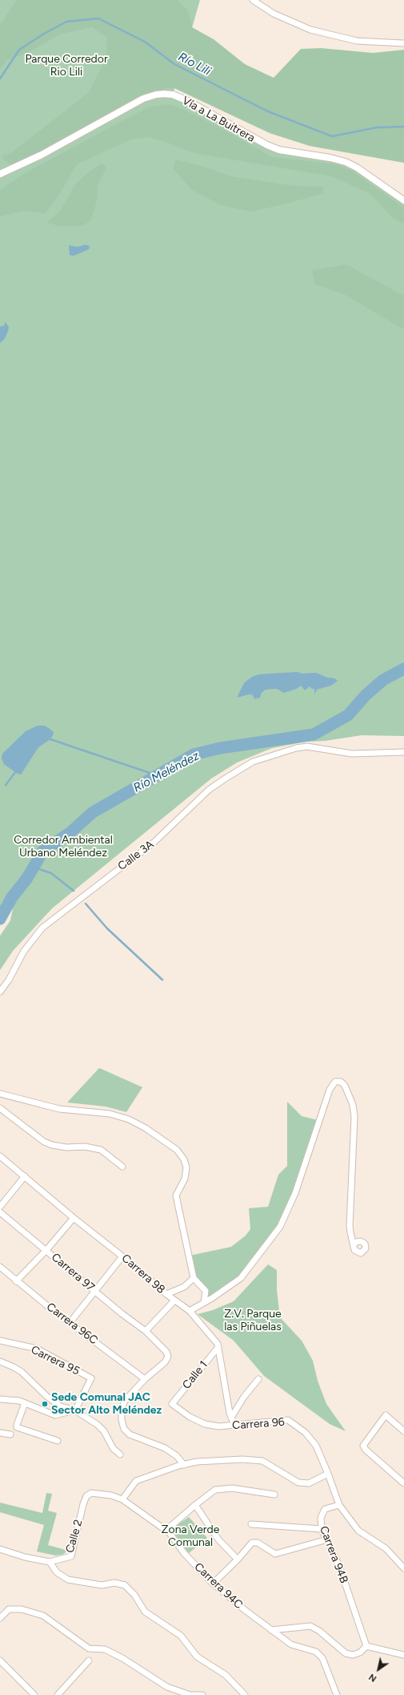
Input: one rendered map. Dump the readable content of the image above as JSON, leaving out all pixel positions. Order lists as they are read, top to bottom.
{
  "streets": {
    "street": [
      "Vía a La Buitrera",
      "Calle 3A",
      "Carrera 97",
      "Carrera 98",
      "Carrera 96C",
      "Carrera 95",
      "Calle 1",
      "Carrera 96",
      "Calle 2",
      "Carrera 94B",
      "Carrera 94C"
    ]
  },
  "crossings": [
    ["Carrera 97", "Carrera 96C"],
    ["Carrera 98", "Calle 1"],
    ["Carrera 98", "Carrera 96"],
    ["Calle 1", "Carrera 96"],
    ["Carrera 96", "Carrera 94B"],
    ["Calle 2", "Carrera 94C"]
  ],
  "water": ["Río Lili", "Río Meléndez"],
  "parks": [
    "Parque Corredor Rio Lili",
    "Corredor Ambiental Urbano Meléndez",
    "Z.V. Parque las Piñuelas",
    "Zona Verde Comunal"
  ],
  "places": ["Sede Comunal JAC Sector Alto Meléndez"],
  "north": "bottom left"
}
